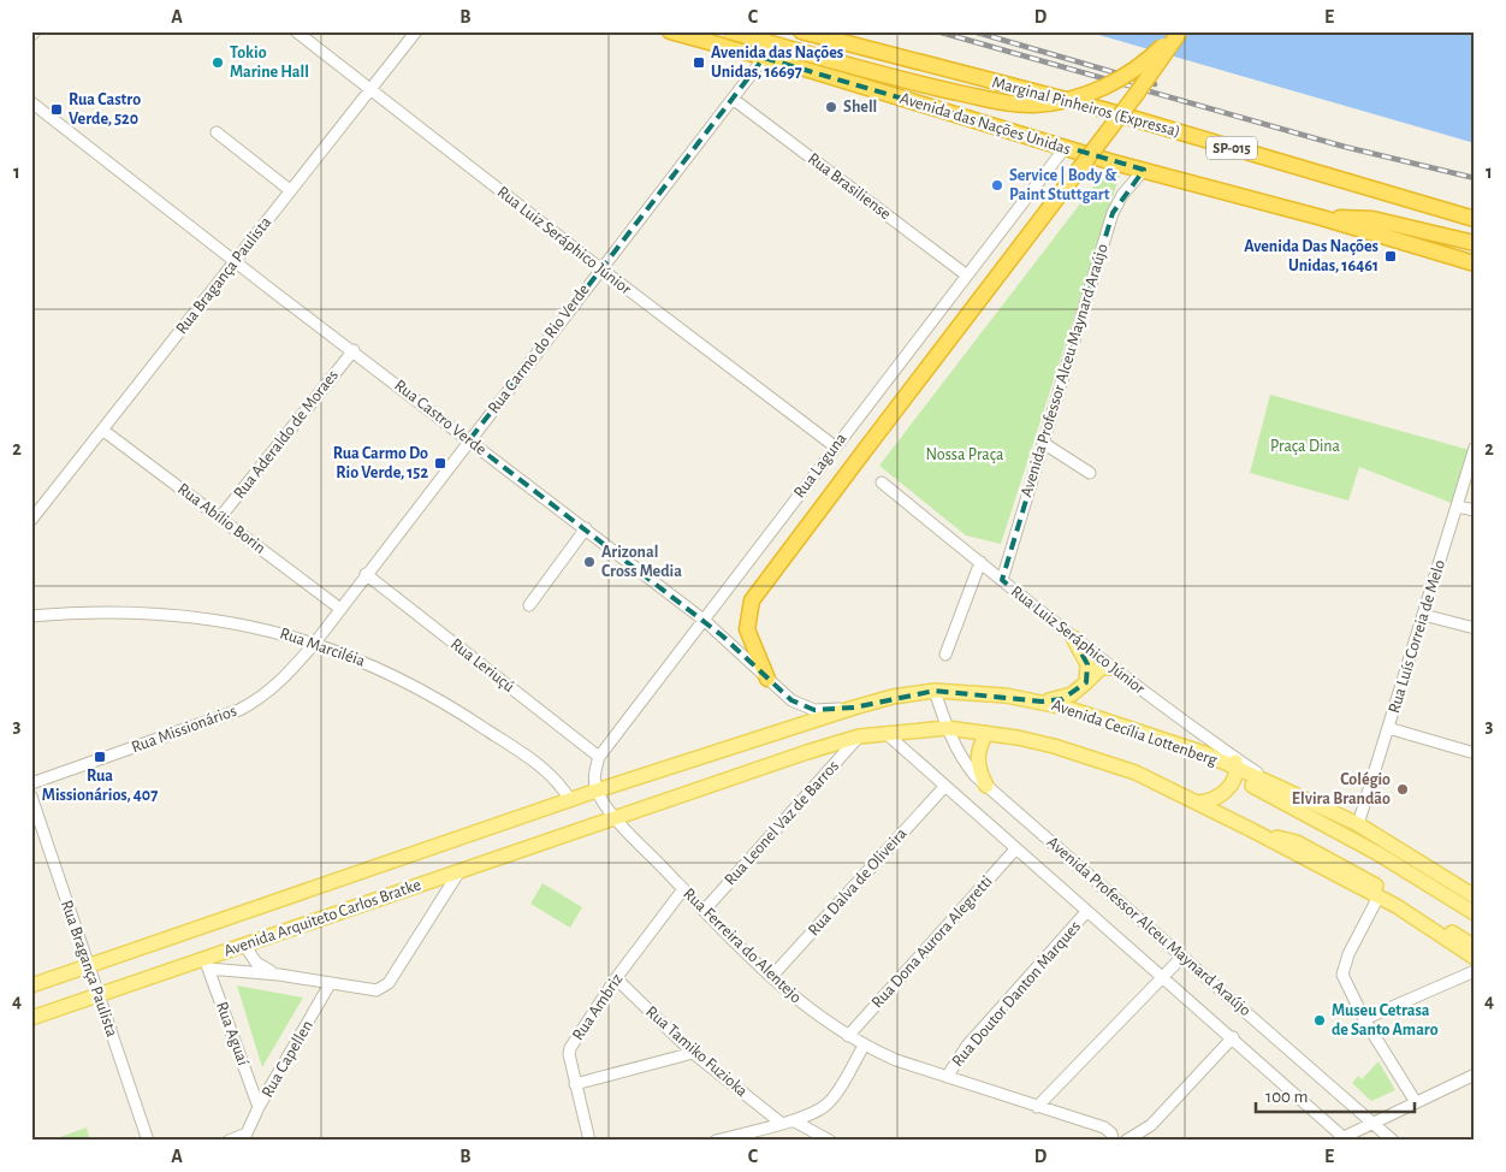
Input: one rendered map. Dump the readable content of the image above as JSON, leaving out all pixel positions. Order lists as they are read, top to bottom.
{
  "streets": {
    "highway": ["Marginal Pinheiros (Expressa)", "Avenida das Nações Unidas", "SP-015"],
    "main road": ["Avenida Cecília Lottenberg", "Avenida Arquiteto Carlos Bratke"],
    "street": [
      "Rua Brasiliense",
      "Rua Luiz Seráphico Júnior",
      "Rua Bragança Paulista",
      "Rua Carmo do Rio Verde",
      "Avenida Professor Alceu Maynard Araújo",
      "Rua Castro Verde",
      "Rua Aderaldo de Moraes",
      "Rua Laguna",
      "Rua Abílio Borin",
      "Rua Luís Correia de Melo",
      "Rua Marciléia",
      "Rua Leriuçú",
      "Rua Missionários",
      "Rua Leonel Vaz de Barros",
      "Rua Dalva de Oliveira",
      "Rua Dona Aurora Alegretti",
      "Rua Ferreira do Alentejo",
      "Rua Doutor Danton Marques",
      "Rua Ambriz",
      "Rua Aguaí",
      "Rua Tamiko Fuzioka",
      "Rua Capellen"
    ]
  },
  "crossings": [
    ["Avenida das Nações Unidas", "Rua Carmo do Rio Verde"],
    ["Avenida das Nações Unidas", "Avenida Professor Alceu Maynard Araújo"],
    ["Avenida das Nações Unidas", "Rua Laguna"],
    ["Rua Brasiliense", "Rua Carmo do Rio Verde"],
    ["Rua Brasiliense", "Rua Laguna"],
    ["Rua Luiz Seráphico Júnior", "Rua Bragança Paulista"],
    ["Rua Luiz Seráphico Júnior", "Rua Carmo do Rio Verde"],
    ["Rua Luiz Seráphico Júnior", "Avenida Professor Alceu Maynard Araújo"],
    ["Rua Luiz Seráphico Júnior", "Rua Laguna"],
    ["Rua Luiz Seráphico Júnior", "Avenida Cecília Lottenberg"],
    ["Rua Bragança Paulista", "Rua Castro Verde"],
    ["Rua Bragança Paulista", "Rua Abílio Borin"],
    ["Rua Bragança Paulista", "Avenida Arquiteto Carlos Bratke"],
    ["Rua Carmo do Rio Verde", "Rua Castro Verde"],
    ["Rua Carmo do Rio Verde", "Rua Abílio Borin"],
    ["Rua Carmo do Rio Verde", "Rua Marciléia"],
    ["Rua Carmo do Rio Verde", "Rua Leriuçú"],
    ["Rua Carmo do Rio Verde", "Rua Missionários"],
    ["Avenida Professor Alceu Maynard Araújo", "Avenida Cecília Lottenberg"],
    ["Avenida Professor Alceu Maynard Araújo", "Rua Dalva de Oliveira"],
    ["Avenida Professor Alceu Maynard Araújo", "Rua Dona Aurora Alegretti"],
    ["Avenida Professor Alceu Maynard Araújo", "Rua Doutor Danton Marques"],
    ["Rua Castro Verde", "Rua Aderaldo de Moraes"],
    ["Rua Castro Verde", "Rua Laguna"],
    ["Rua Castro Verde", "Avenida Cecília Lottenberg"],
    ["Rua Aderaldo de Moraes", "Rua Abílio Borin"],
    ["Rua Laguna", "Rua Leriuçú"],
    ["Rua Luís Correia de Melo", "Avenida Cecília Lottenberg"],
    ["Rua Marciléia", "Rua Missionários"],
    ["Rua Marciléia", "Avenida Arquiteto Carlos Bratke"],
    ["Avenida Cecília Lottenberg", "Avenida Arquiteto Carlos Bratke"],
    ["Avenida Cecília Lottenberg", "Rua Ferreira do Alentejo"],
    ["Rua Leonel Vaz de Barros", "Rua Ferreira do Alentejo"],
    ["Rua Dalva de Oliveira", "Rua Ferreira do Alentejo"],
    ["Avenida Arquiteto Carlos Bratke", "Rua Ferreira do Alentejo"],
    ["Avenida Arquiteto Carlos Bratke", "Rua Aguaí"],
    ["Rua Dona Aurora Alegretti", "Rua Ferreira do Alentejo"],
    ["Rua Ferreira do Alentejo", "Rua Doutor Danton Marques"],
    ["Rua Ferreira do Alentejo", "Rua Ambriz"],
    ["Rua Ambriz", "Rua Tamiko Fuzioka"],
    ["Rua Aguaí", "Rua Capellen"]
  ],
  "parks": ["Praça Dina", "Nossa Praça"],
  "places": {
    "other": [
      "Tokio Marine Hall",
      "Shell",
      "Service | Body & Paint Stuttgart",
      "Arizonal Cross Media",
      "Colégio Elvira Brandão",
      "Museu Cetrasa de Santo Amaro"
    ],
    "transit": [
      "Avenida das Nações Unidas, 16697",
      "Rua Castro Verde, 520",
      "Avenida Das Nações Unidas, 16461",
      "Rua Carmo Do Rio Verde, 152",
      "Rua Missionários, 407"
    ]
  },
  "scale_bar": "100 m",
  "grid": {
    "columns": [
      "A",
      "B",
      "C",
      "D",
      "E"
    ],
    "rows": [
      "1",
      "2",
      "3",
      "4"
    ]
  }
}
